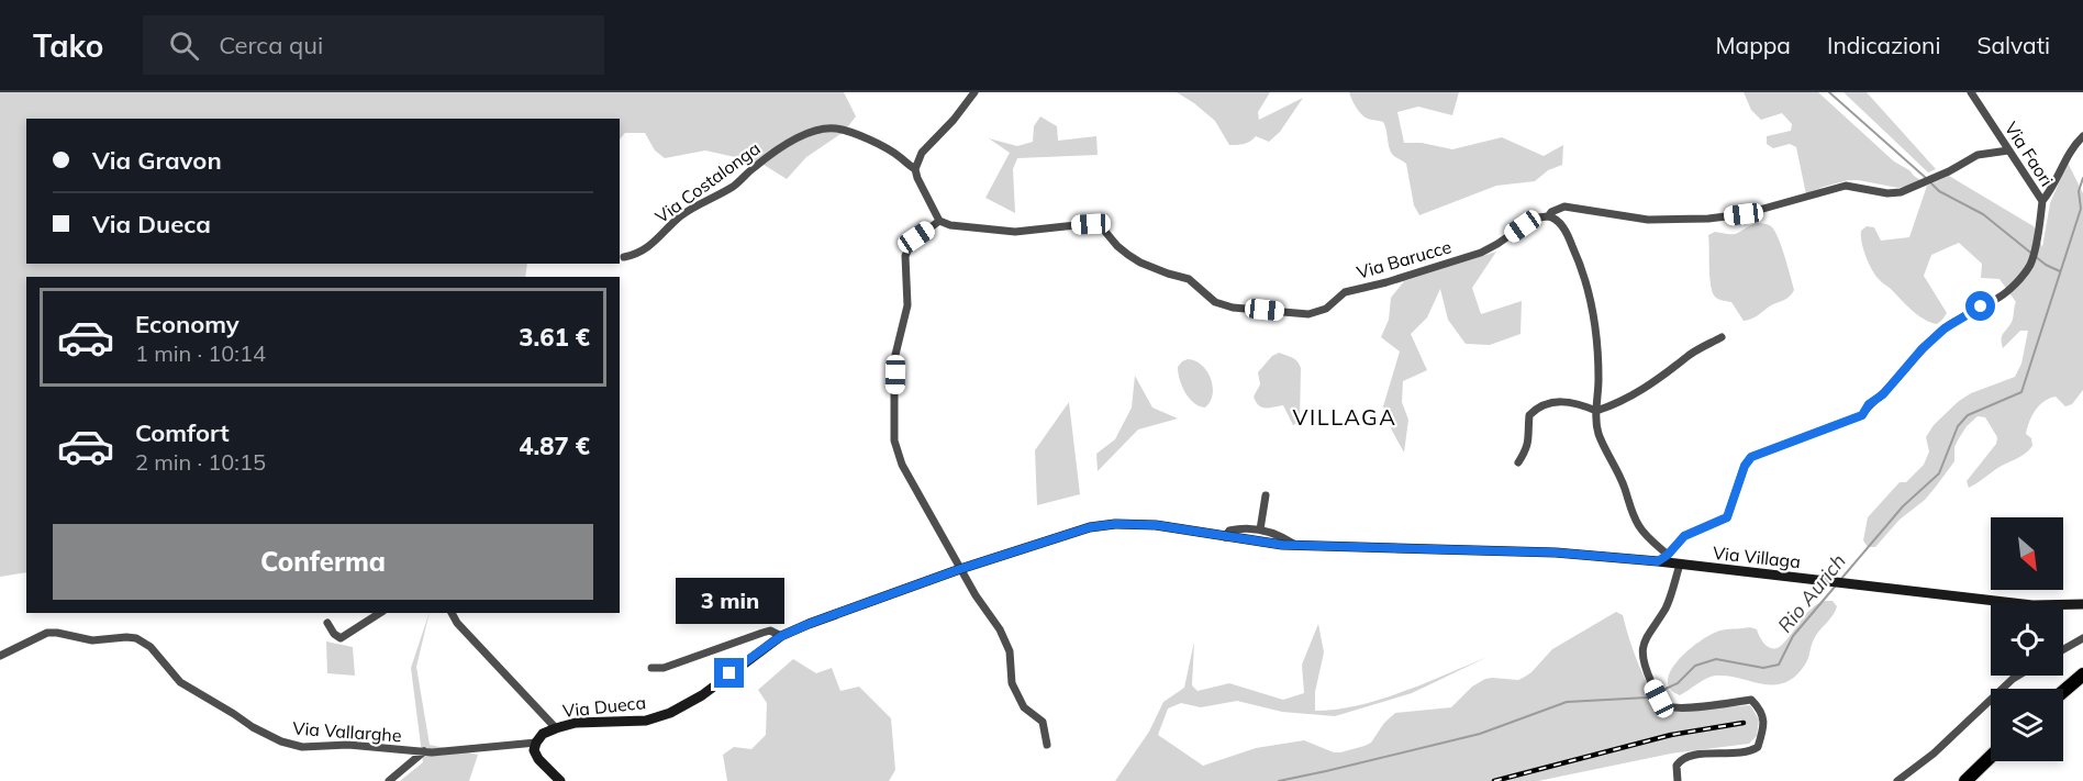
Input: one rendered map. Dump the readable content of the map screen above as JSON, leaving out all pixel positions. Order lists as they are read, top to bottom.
{
  "streets": {
    "street": [
      "Via Faori",
      "Via Costalonga",
      "Via Barucce",
      "Via Villaga",
      "Via Dueca",
      "Via Vallarghe"
    ]
  },
  "crossings": [
    ["Via Faori", "Via Barucce"],
    ["Via Villaga", "Via Dueca"],
    ["Via Dueca", "Via Vallarghe"]
  ],
  "districts": ["VILLAGA"],
  "water": ["Rio Aurich"],
  "north": "bottom right",
  "page": {
    "header": "Tako",
    "search": "Cerca qui",
    "nav": ["Mappa", "Indicazioni", "Salvati"],
    "banner": ["Via Gravon", "Via Dueca"],
    "list": [
      {
        "name": "Economy",
        "note": "1 min · 10:14",
        "value": "3.61 €"
      },
      {
        "name": "Comfort",
        "note": "2 min · 10:15",
        "value": "4.87 €"
      }
    ],
    "buttons": "Conferma",
    "bubble": "3 min"
  }
}
